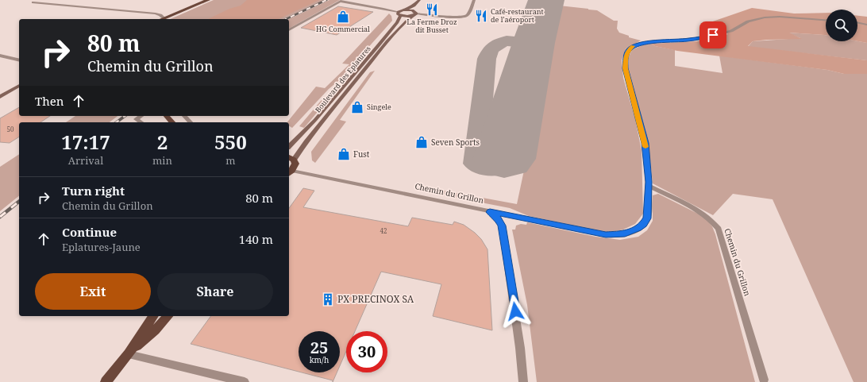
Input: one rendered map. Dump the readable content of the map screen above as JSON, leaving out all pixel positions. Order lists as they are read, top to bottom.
{
  "streets": {
    "main road": ["Boulevard des Eplatures"],
    "street": ["Chemin du Grillon"]
  },
  "places": {
    "restaurant": ["La Ferme Droz dit Busset", "Café-restaurant de l'aéroport"],
    "shop": [
      "HG Commercial",
      "Singele",
      "Seven Sports",
      "Fust"
    ],
    "building": ["PX PRECINOX SA"]
  },
  "house_numbers": ["50", "42"],
  "page": {
    "turn": ["80 m", "Chemin du Grillon"],
    "then": "Then",
    "eta": [
      "17:17",
      "Arrival",
      "2",
      "min",
      "550",
      "m"
    ],
    "list": [
      {
        "name": "Turn right",
        "note": "Chemin du Grillon",
        "value": "80 m"
      },
      {
        "name": "Continue",
        "note": "Eplatures-Jaune",
        "value": "140 m"
      }
    ],
    "buttons": ["Exit", "Share"],
    "speed": "25 km/h",
    "limit": "30"
  }
}
